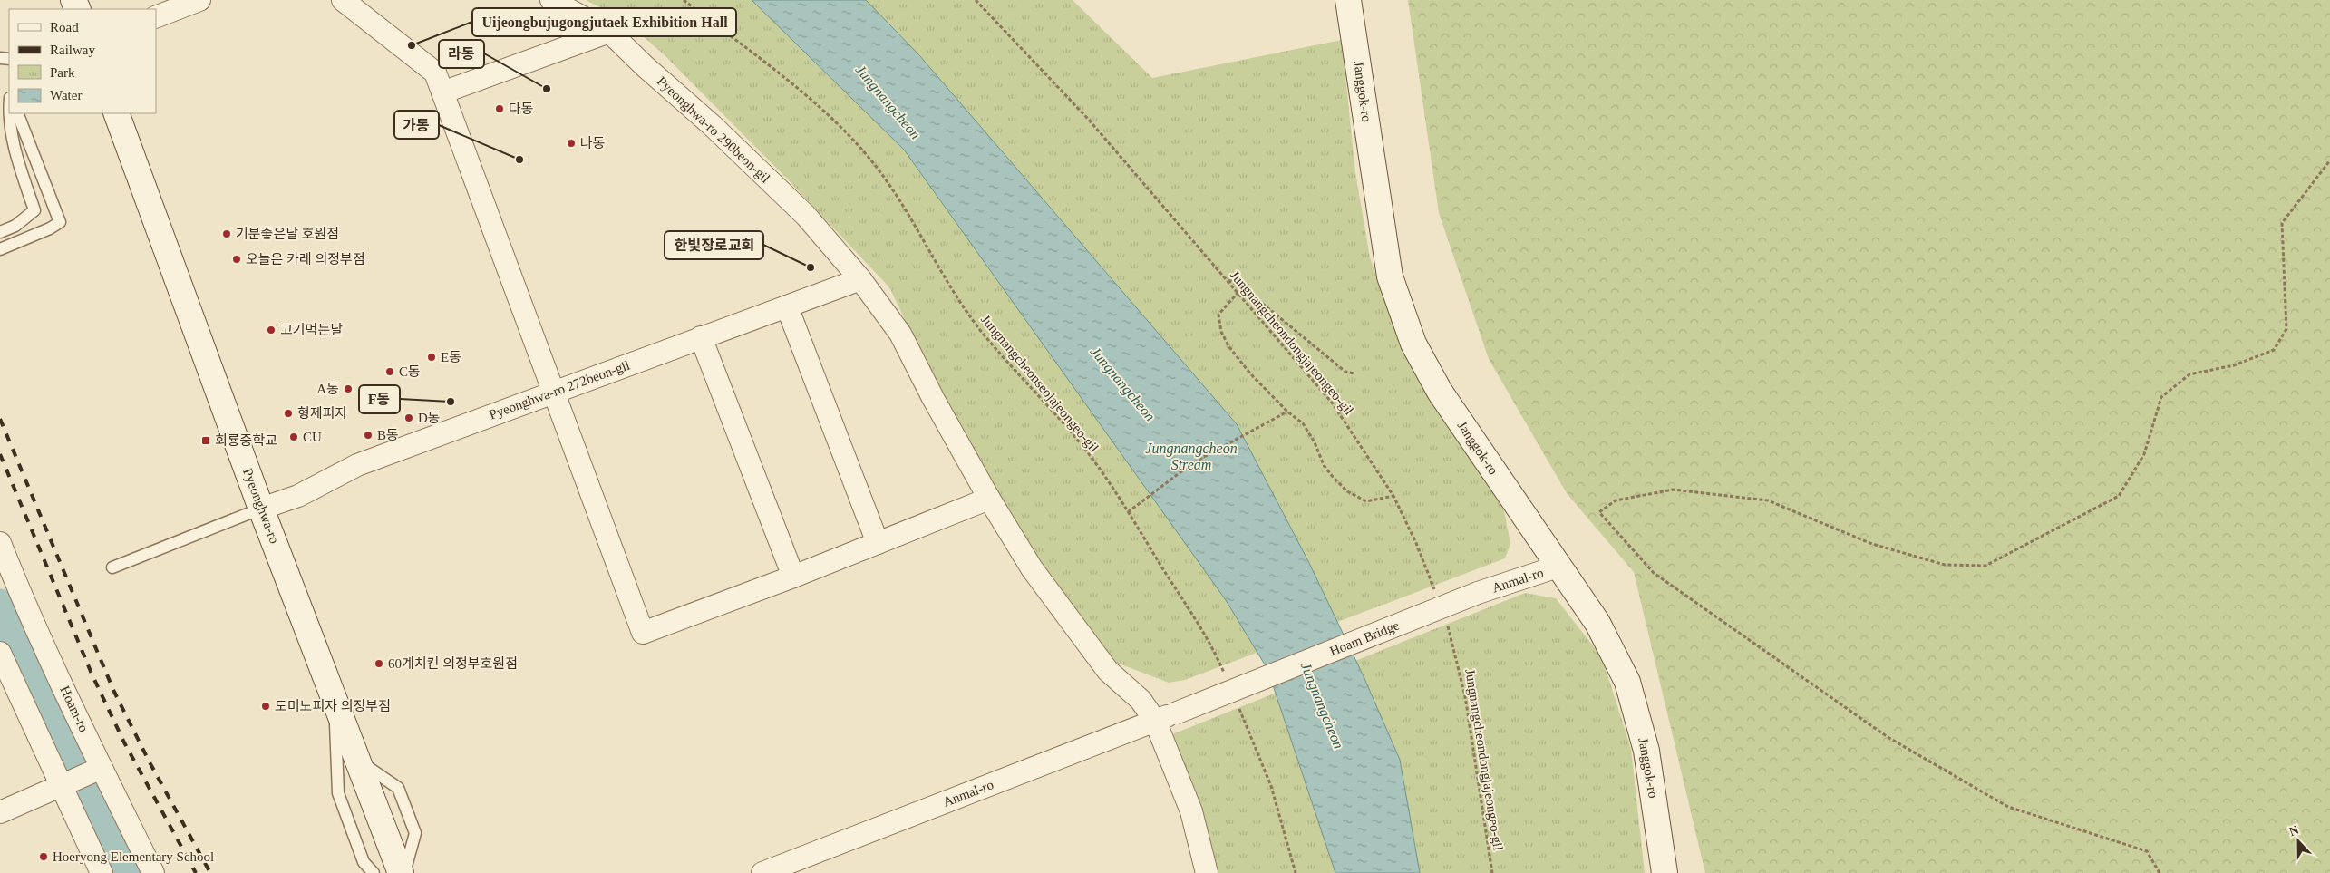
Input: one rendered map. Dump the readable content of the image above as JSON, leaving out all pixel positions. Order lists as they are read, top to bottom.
{
  "streets": {
    "street": [
      "Janggok-ro",
      "Pyeonghwa-ro 290beon-gil",
      "Pyeonghwa-ro 272beon-gil",
      "Pyeonghwa-ro",
      "Anmal-ro",
      "Hoam Bridge",
      "Hoam-ro"
    ],
    "path": ["Jungnangcheondongjajeongeo-gil", "Jungnangcheonseojajeongeo-gil"]
  },
  "crossings": [
    ["Janggok-ro", "Anmal-ro"],
    ["Pyeonghwa-ro 290beon-gil", "Pyeonghwa-ro 272beon-gil"],
    ["Pyeonghwa-ro 290beon-gil", "Anmal-ro"],
    ["Pyeonghwa-ro 290beon-gil", "Hoam Bridge"],
    ["Pyeonghwa-ro 272beon-gil", "Pyeonghwa-ro"],
    ["Anmal-ro", "Hoam Bridge"]
  ],
  "water": ["Jungnangcheon", "Jungnangcheon Stream"],
  "places": {
    "other": [
      "Uijeongbujugongjutaek Exhibition Hall",
      "라동",
      "다동",
      "나동",
      "가동",
      "기분좋은날 호원점",
      "오늘은 카레 의정부점",
      "한빛장로교회",
      "고기먹는날",
      "E동",
      "C동",
      "A동",
      "F동",
      "형제피자",
      "D동",
      "B동",
      "CU",
      "60계치킨 의정부호원점",
      "도미노피자 의정부점",
      "Hoeryong Elementary School"
    ],
    "transit": ["회룡중학교"]
  },
  "legend": [
    "Road",
    "Railway",
    "Park",
    "Water"
  ],
  "north": "top"
}
